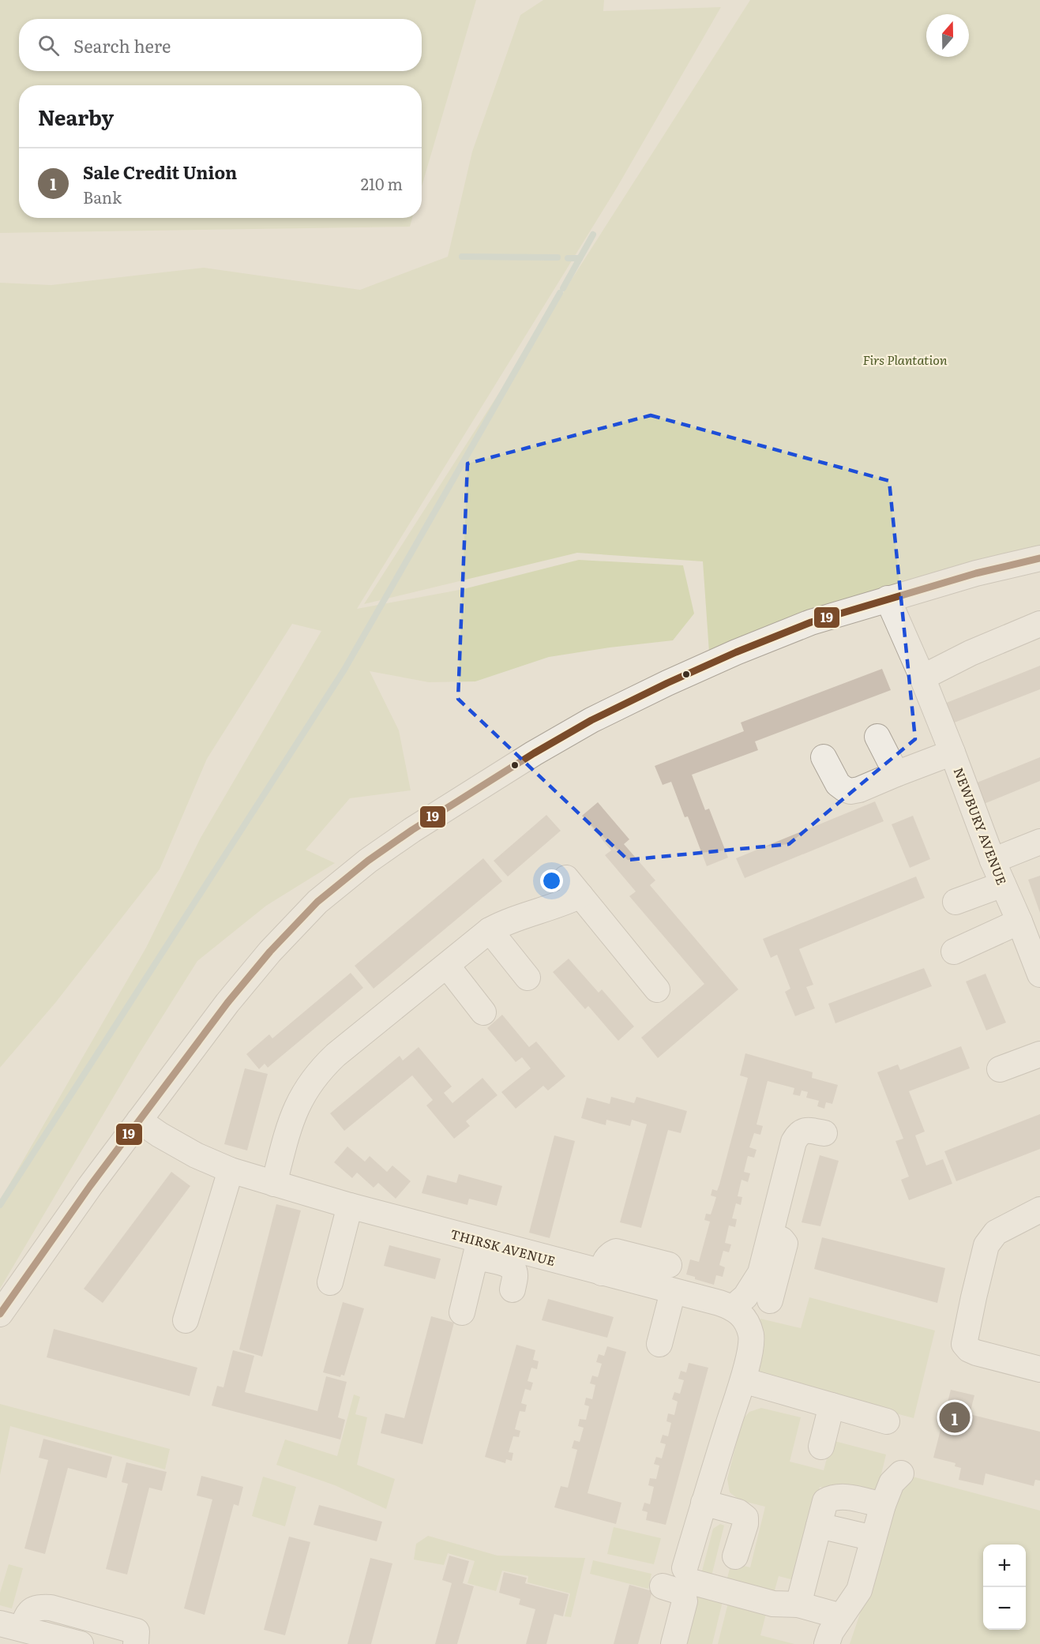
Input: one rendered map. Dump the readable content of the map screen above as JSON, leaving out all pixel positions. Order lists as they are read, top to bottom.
{
  "streets": {
    "street": ["NEWBURY AVENUE", "THIRSK AVENUE"]
  },
  "parks": ["Firs Plantation"],
  "lines": ["transit line 19"],
  "north": "top",
  "page": {
    "search": "Search here",
    "heading": "Nearby",
    "list": [
      {
        "mark": "1",
        "name": "Sale Credit Union",
        "note": "Bank",
        "value": "210 m"
      }
    ],
    "pins": "1",
    "map_buttons": ["+", "−"]
  }
}
